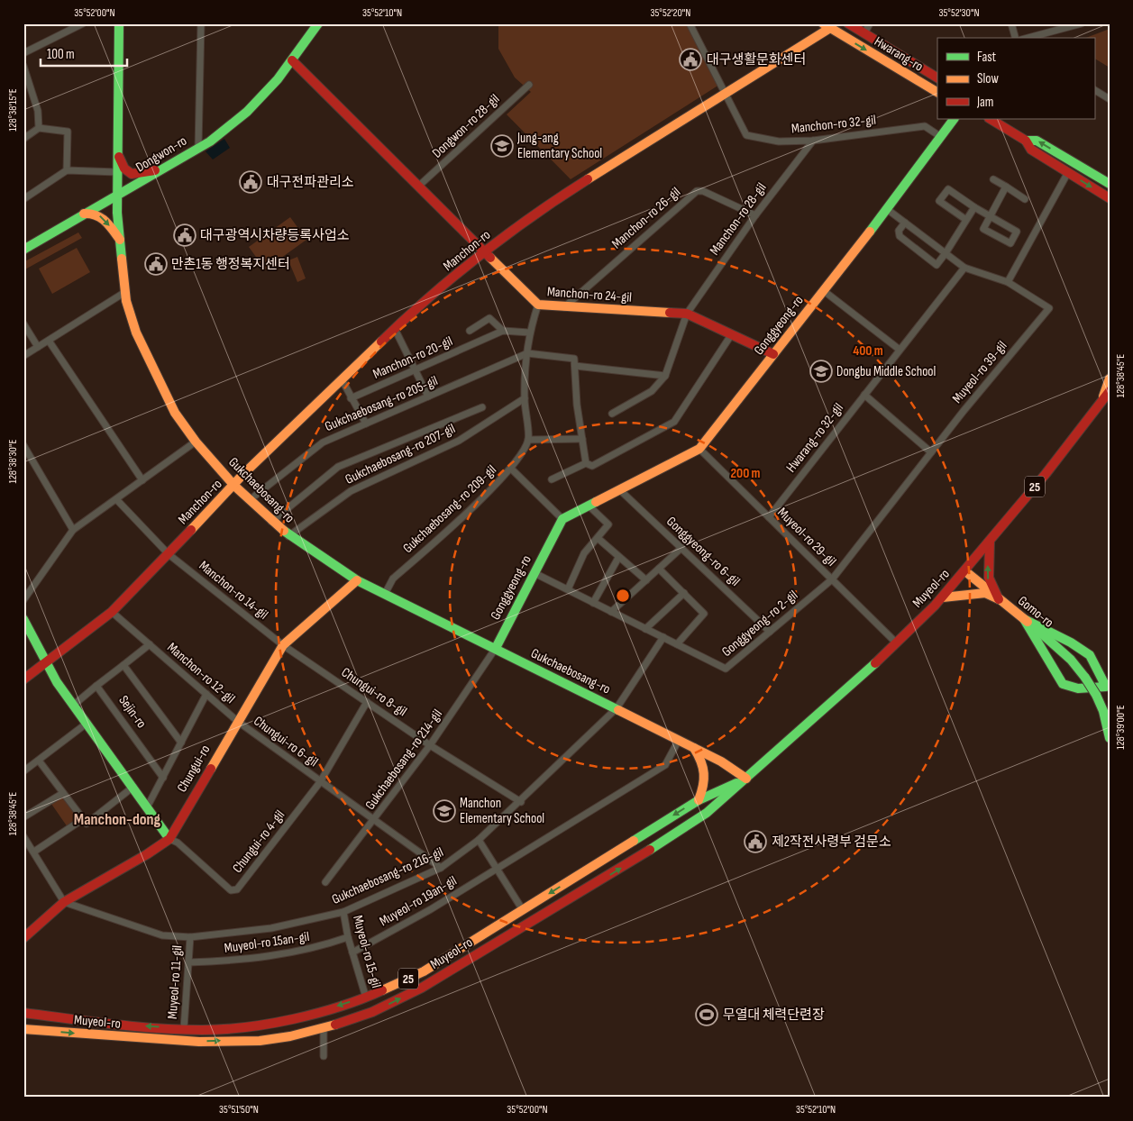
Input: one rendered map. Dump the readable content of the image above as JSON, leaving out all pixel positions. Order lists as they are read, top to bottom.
{
  "streets": {
    "main road": [
      "Hwarang-ro",
      "Dongwon-ro",
      "Manchon-ro",
      "Manchon-ro 24-gil",
      "Gonggyeong-ro",
      "25",
      "Gukchaebosang-ro",
      "Muyeol-ro",
      "Gomo-ro",
      "Chungui-ro"
    ],
    "street": [
      "Manchon-ro 32-gil",
      "Dongwon-ro 28-gil",
      "Manchon-ro 26-gil",
      "Manchon-ro 28-gil",
      "Manchon-ro 20-gil",
      "Muyeol-ro 39-gil",
      "Gukchaebosang-ro 205-gil",
      "Hwarang-ro 32-gil",
      "Gukchaebosang-ro 207-gil",
      "Gukchaebosang-ro 209-gil",
      "Muyeol-ro 29-gil",
      "Gonggyeong-ro 6-gil",
      "Manchon-ro 14-gil",
      "Gonggyeong-ro 2-gil",
      "Manchon-ro 12-gil",
      "Chungui-ro 8-gil",
      "Sejin-ro",
      "Chungui-ro 6-gil",
      "Gukchaebosang-ro 214-gil",
      "Chungui-ro 4-gil",
      "Gukchaebosang-ro 216-gil",
      "Muyeol-ro 19an-gil",
      "Muyeol-ro 15an-gil",
      "Muyeol-ro 15-gil",
      "Muyeol-ro 11-gil"
    ]
  },
  "crossings": [
    ["Hwarang-ro", "Manchon-ro"],
    ["Manchon-ro 32-gil", "Manchon-ro 28-gil"],
    ["Manchon-ro 32-gil", "Manchon-ro"],
    ["Manchon-ro 32-gil", "Gonggyeong-ro"],
    ["Dongwon-ro", "Gukchaebosang-ro"],
    ["Manchon-ro 26-gil", "Manchon-ro 28-gil"],
    ["Manchon-ro 26-gil", "Manchon-ro 24-gil"],
    ["Manchon-ro 28-gil", "Manchon-ro 24-gil"],
    ["Manchon-ro", "Manchon-ro 24-gil"],
    ["Manchon-ro", "Gukchaebosang-ro"],
    ["Manchon-ro", "Manchon-ro 14-gil"],
    ["Manchon-ro", "Manchon-ro 12-gil"],
    ["Manchon-ro 24-gil", "Gonggyeong-ro"],
    ["Gonggyeong-ro", "Gukchaebosang-ro"],
    ["Gonggyeong-ro", "Muyeol-ro 29-gil"],
    ["Gonggyeong-ro", "Gonggyeong-ro 6-gil"],
    ["Gonggyeong-ro", "Gonggyeong-ro 2-gil"],
    ["Gonggyeong-ro", "Gukchaebosang-ro 214-gil"],
    ["Muyeol-ro 39-gil", "Muyeol-ro 29-gil"],
    ["Muyeol-ro 39-gil", "Gonggyeong-ro 2-gil"],
    ["Hwarang-ro 32-gil", "Muyeol-ro 29-gil"],
    ["Gukchaebosang-ro 207-gil", "Gukchaebosang-ro"],
    ["Gukchaebosang-ro", "Gukchaebosang-ro 209-gil"],
    ["Gukchaebosang-ro", "Muyeol-ro"],
    ["Gukchaebosang-ro", "Gonggyeong-ro 2-gil"],
    ["Gukchaebosang-ro", "Gukchaebosang-ro 214-gil"],
    ["Gukchaebosang-ro", "Chungui-ro"],
    ["Gukchaebosang-ro", "Gukchaebosang-ro 216-gil"],
    ["Gukchaebosang-ro", "Muyeol-ro 19an-gil"],
    ["Muyeol-ro 29-gil", "Muyeol-ro"],
    ["Muyeol-ro 29-gil", "Gonggyeong-ro 2-gil"],
    ["Gonggyeong-ro 6-gil", "Gonggyeong-ro 2-gil"],
    ["Muyeol-ro", "Gomo-ro"],
    ["Muyeol-ro", "Muyeol-ro 15-gil"],
    ["Muyeol-ro", "Muyeol-ro 11-gil"],
    ["Manchon-ro 14-gil", "Chungui-ro 8-gil"],
    ["Manchon-ro 14-gil", "Chungui-ro"],
    ["Manchon-ro 12-gil", "Sejin-ro"],
    ["Manchon-ro 12-gil", "Chungui-ro 6-gil"],
    ["Manchon-ro 12-gil", "Chungui-ro"],
    ["Chungui-ro 8-gil", "Chungui-ro 6-gil"],
    ["Chungui-ro 8-gil", "Gukchaebosang-ro 214-gil"],
    ["Chungui-ro 8-gil", "Chungui-ro"],
    ["Chungui-ro 8-gil", "Gukchaebosang-ro 216-gil"],
    ["Chungui-ro 6-gil", "Gukchaebosang-ro 214-gil"],
    ["Chungui-ro 6-gil", "Chungui-ro"],
    ["Chungui-ro 6-gil", "Chungui-ro 4-gil"],
    ["Chungui-ro 6-gil", "Gukchaebosang-ro 216-gil"],
    ["Chungui-ro", "Chungui-ro 4-gil"],
    ["Chungui-ro", "Gukchaebosang-ro 216-gil"],
    ["Gukchaebosang-ro 216-gil", "Muyeol-ro 15-gil"],
    ["Gukchaebosang-ro 216-gil", "Muyeol-ro 11-gil"],
    ["Muyeol-ro 19an-gil", "Muyeol-ro 15-gil"],
    ["Muyeol-ro 15an-gil", "Muyeol-ro 15-gil"],
    ["Muyeol-ro 15an-gil", "Muyeol-ro 11-gil"]
  ],
  "districts": ["Manchon-dong"],
  "places": {
    "public building": [
      "대구생활문화센터",
      "대구전파관리소",
      "대구광역시차량등록사업소",
      "만촌1동 행정복지센터",
      "제2작전사령부 검문소"
    ],
    "school or university": ["Jung-ang Elementary School", "Dongbu Middle School", "Manchon Elementary School"],
    "sports": ["무열대 체력단련장"]
  },
  "legend": ["Fast", "Slow", "Jam"],
  "scale_bar": "100 m",
  "coordinates": [
    "35°52'00\"N",
    "35°52'10\"N",
    "35°52'20\"N",
    "35°52'30\"N",
    "128°38'15\"E",
    "128°38'45\"E",
    "128°38'30\"E",
    "128°39'00\"E",
    "35°51'50\"N"
  ],
  "rings": ["400 m", "200 m"]
}
